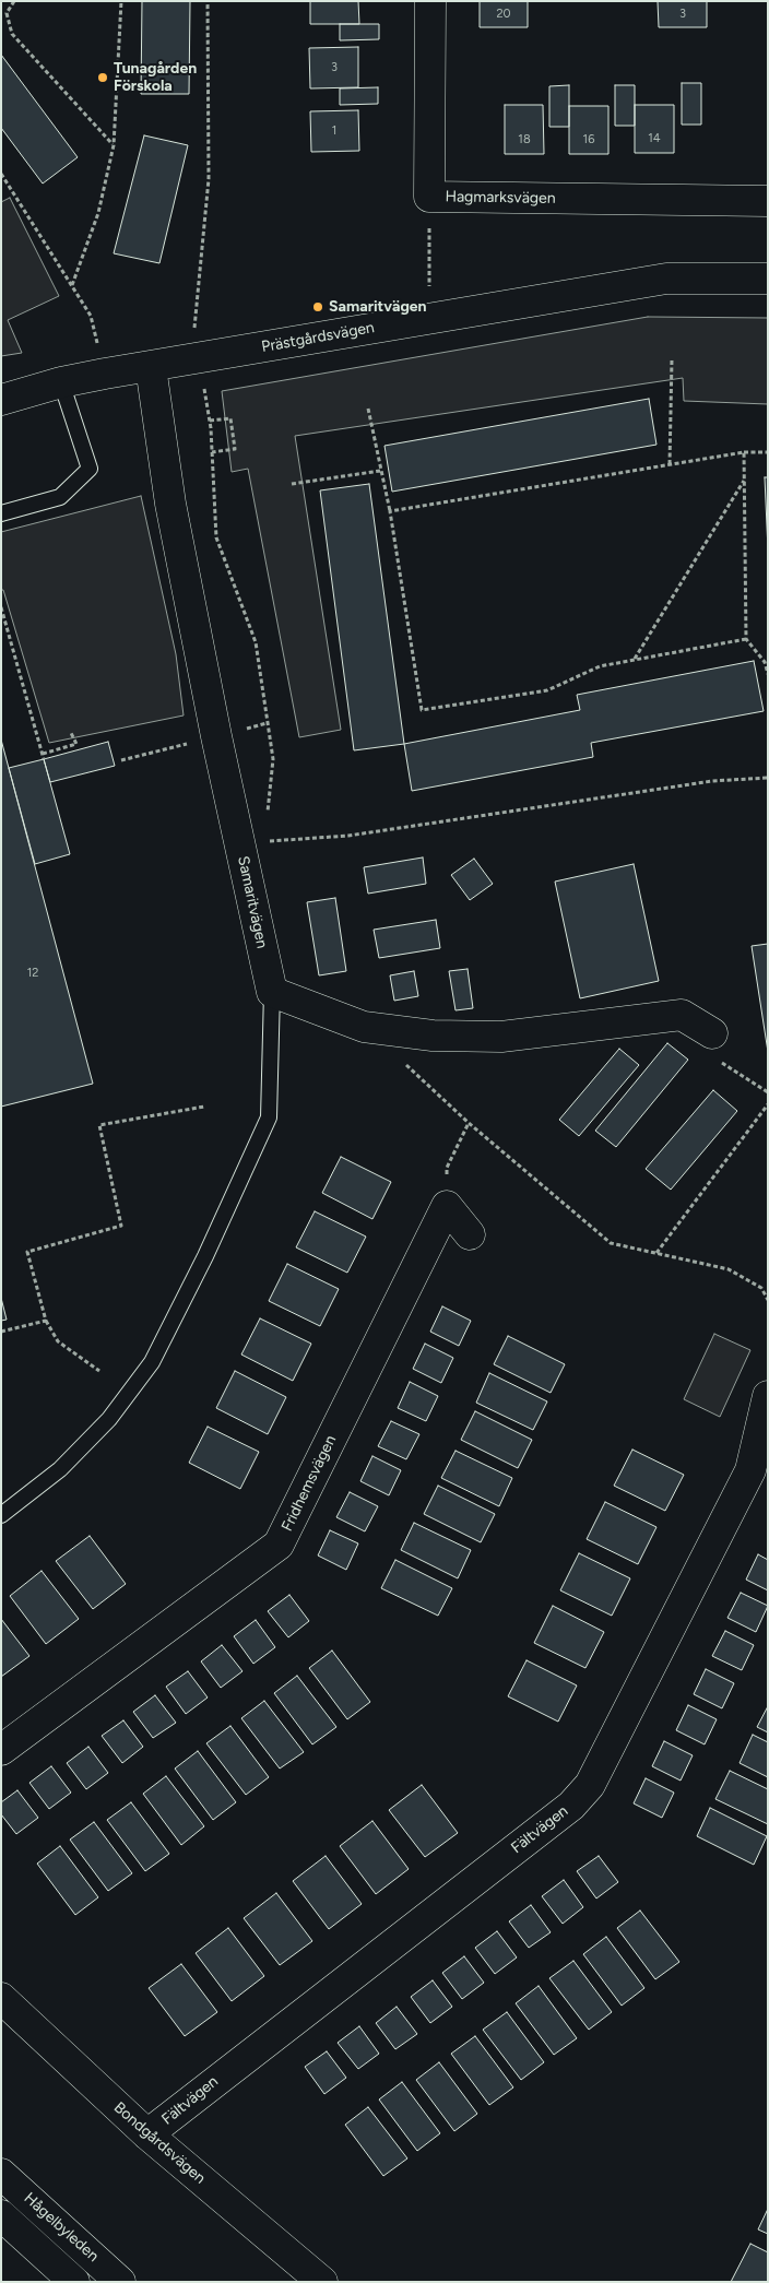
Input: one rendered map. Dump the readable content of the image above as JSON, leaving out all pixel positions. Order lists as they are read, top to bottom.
{
  "streets": {
    "street": [
      "Hagmarksvägen",
      "Prästgårdsvägen",
      "Samaritvägen",
      "Fridhemsvägen",
      "Fältvägen",
      "Bondgårdsvägen",
      "Hågelbyleden"
    ]
  },
  "crossings": [
    ["Prästgårdsvägen", "Samaritvägen"],
    ["Fältvägen", "Bondgårdsvägen"]
  ],
  "places": ["Tunagården Förskola", "Samaritvägen"],
  "house_numbers": [
    "20",
    "3",
    "3",
    "1",
    "14",
    "18",
    "16",
    "12"
  ]
}
